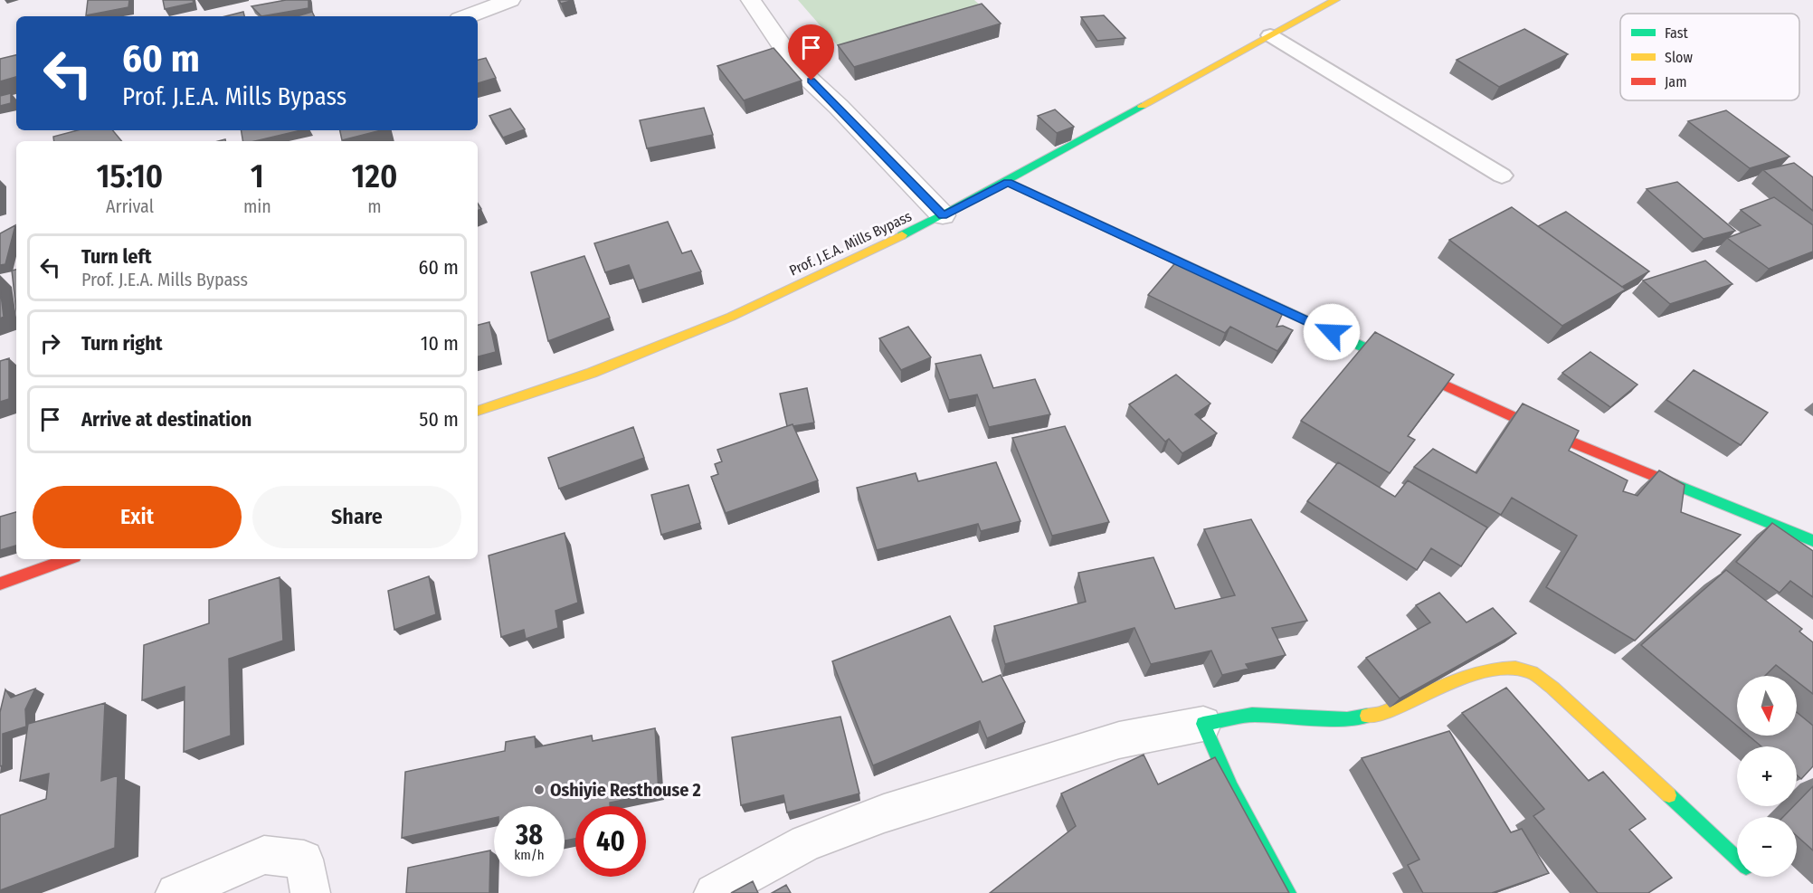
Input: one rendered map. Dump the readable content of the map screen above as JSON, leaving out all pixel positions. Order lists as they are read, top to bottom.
{
  "streets": {
    "street": ["Prof. J.E.A. Mills Bypass"]
  },
  "places": ["Oshiyie Resthouse 2"],
  "legend": ["Fast", "Slow", "Jam"],
  "north": "bottom",
  "page": {
    "turn": ["60 m", "Prof. J.E.A. Mills Bypass"],
    "eta": [
      "15:10",
      "Arrival",
      "1",
      "min",
      "120",
      "m"
    ],
    "list": [
      {
        "name": "Turn left",
        "note": "Prof. J.E.A. Mills Bypass",
        "value": "60 m"
      },
      {
        "name": "Turn right",
        "value": "10 m"
      },
      {
        "name": "Arrive at destination",
        "value": "50 m"
      }
    ],
    "buttons": ["Exit", "Share"],
    "map_buttons": ["+", "−"],
    "speed": "38 km/h",
    "limit": "40"
  }
}
